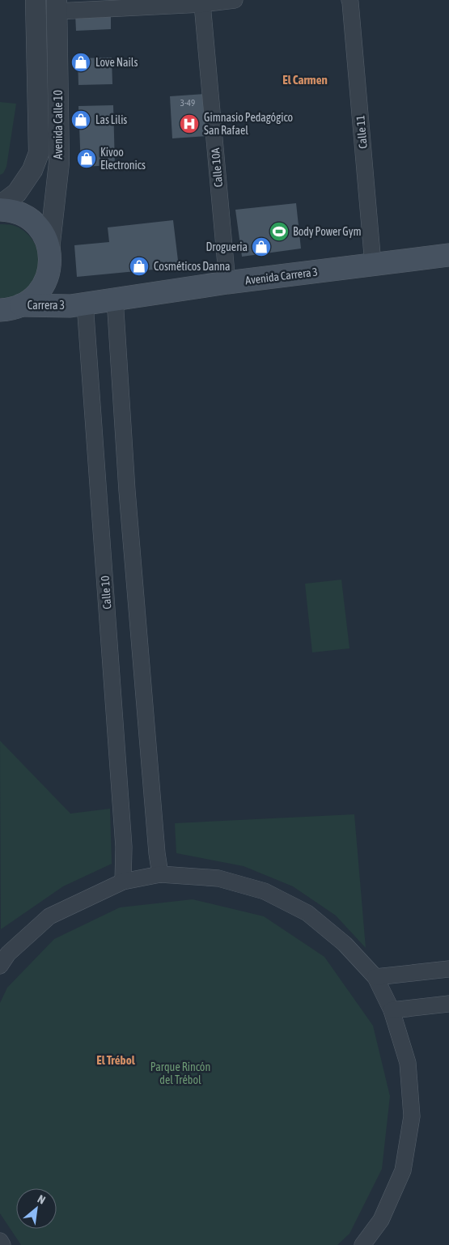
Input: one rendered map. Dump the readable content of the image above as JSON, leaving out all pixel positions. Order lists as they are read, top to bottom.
{
  "streets": {
    "main road": ["Avenida Carrera 3", "Carrera 3"],
    "street": [
      "Avenida Calle 10",
      "Calle 11",
      "Calle 10A",
      "Calle 10"
    ]
  },
  "crossings": [
    ["Calle 11", "Avenida Carrera 3"],
    ["Calle 10A", "Avenida Carrera 3"],
    ["Avenida Carrera 3", "Carrera 3"],
    ["Carrera 3", "Calle 10"]
  ],
  "districts": ["El Carmen", "El Trébol"],
  "parks": ["Parque Rincón del Trébol"],
  "places": {
    "shop": [
      "Love Nails",
      "Las Lilis",
      "Kivoo Electronics",
      "Drogueria",
      "Cosméticos Danna"
    ],
    "hospital": ["Gimnasio Pedagógico San Rafael"],
    "sports": ["Body Power Gym"]
  },
  "house_numbers": ["3-49"],
  "north": "top right"
}
